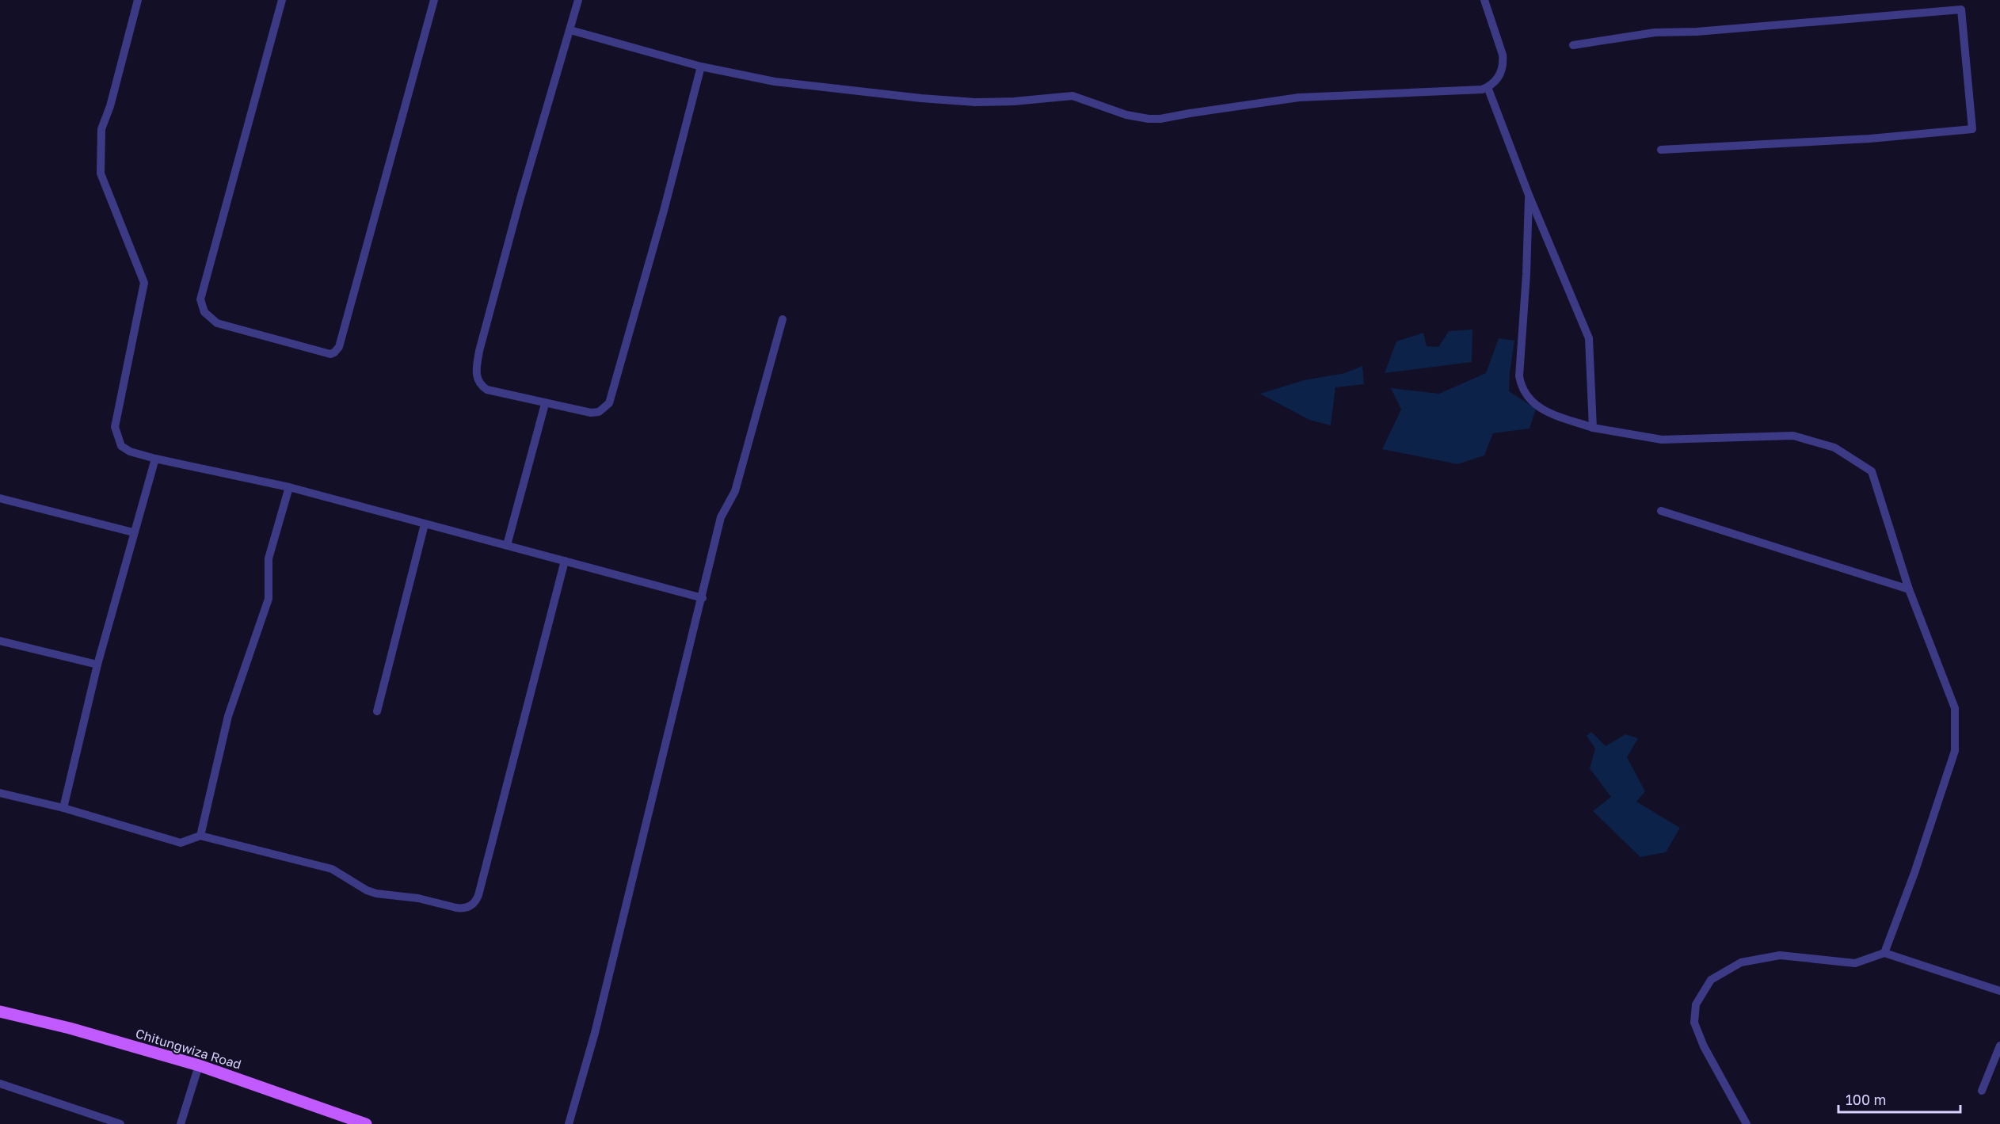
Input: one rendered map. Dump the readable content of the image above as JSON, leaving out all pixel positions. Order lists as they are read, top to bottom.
{
  "streets": {
    "main road": ["Chitungwiza Road"]
  },
  "scale_bar": "100 m"
}
